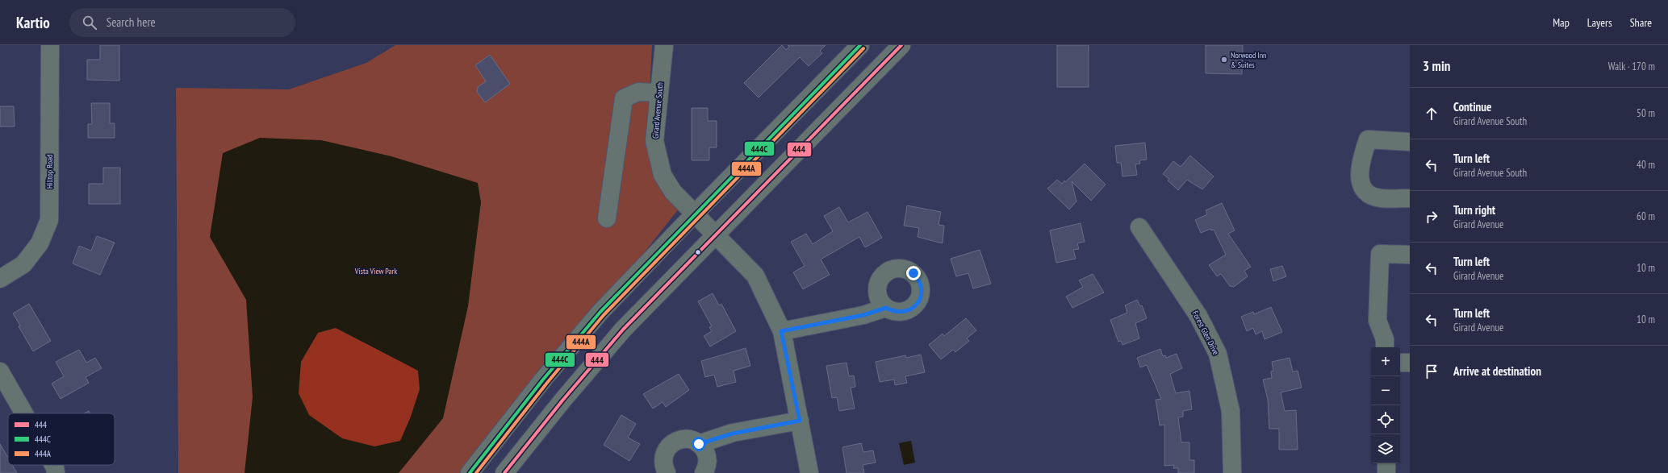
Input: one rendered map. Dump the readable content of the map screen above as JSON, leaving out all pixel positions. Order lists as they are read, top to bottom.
{
  "streets": {
    "street": ["Girard Avenue South", "Hilltop Road", "Forest Glen Drive"]
  },
  "parks": ["Vista View Park"],
  "places": ["Norwood Inn & Suites"],
  "lines": ["transit line 444", "transit line 444C", "transit line 444A"],
  "legend": ["444", "444C", "444A"],
  "page": {
    "header": "Kartio",
    "search": "Search here",
    "nav": ["Map", "Layers", "Share"],
    "heading": ["3 min", "Walk · 170 m"],
    "list": [
      ["Continue", "Girard Avenue South", "50 m"],
      ["Turn left", "Girard Avenue South", "40 m"],
      ["Turn right", "Girard Avenue", "60 m"],
      ["Turn left", "Girard Avenue", "10 m"],
      ["Turn left", "Girard Avenue", "10 m"],
      "Arrive at destination"
    ],
    "map_buttons": ["+", "−"]
  }
}
